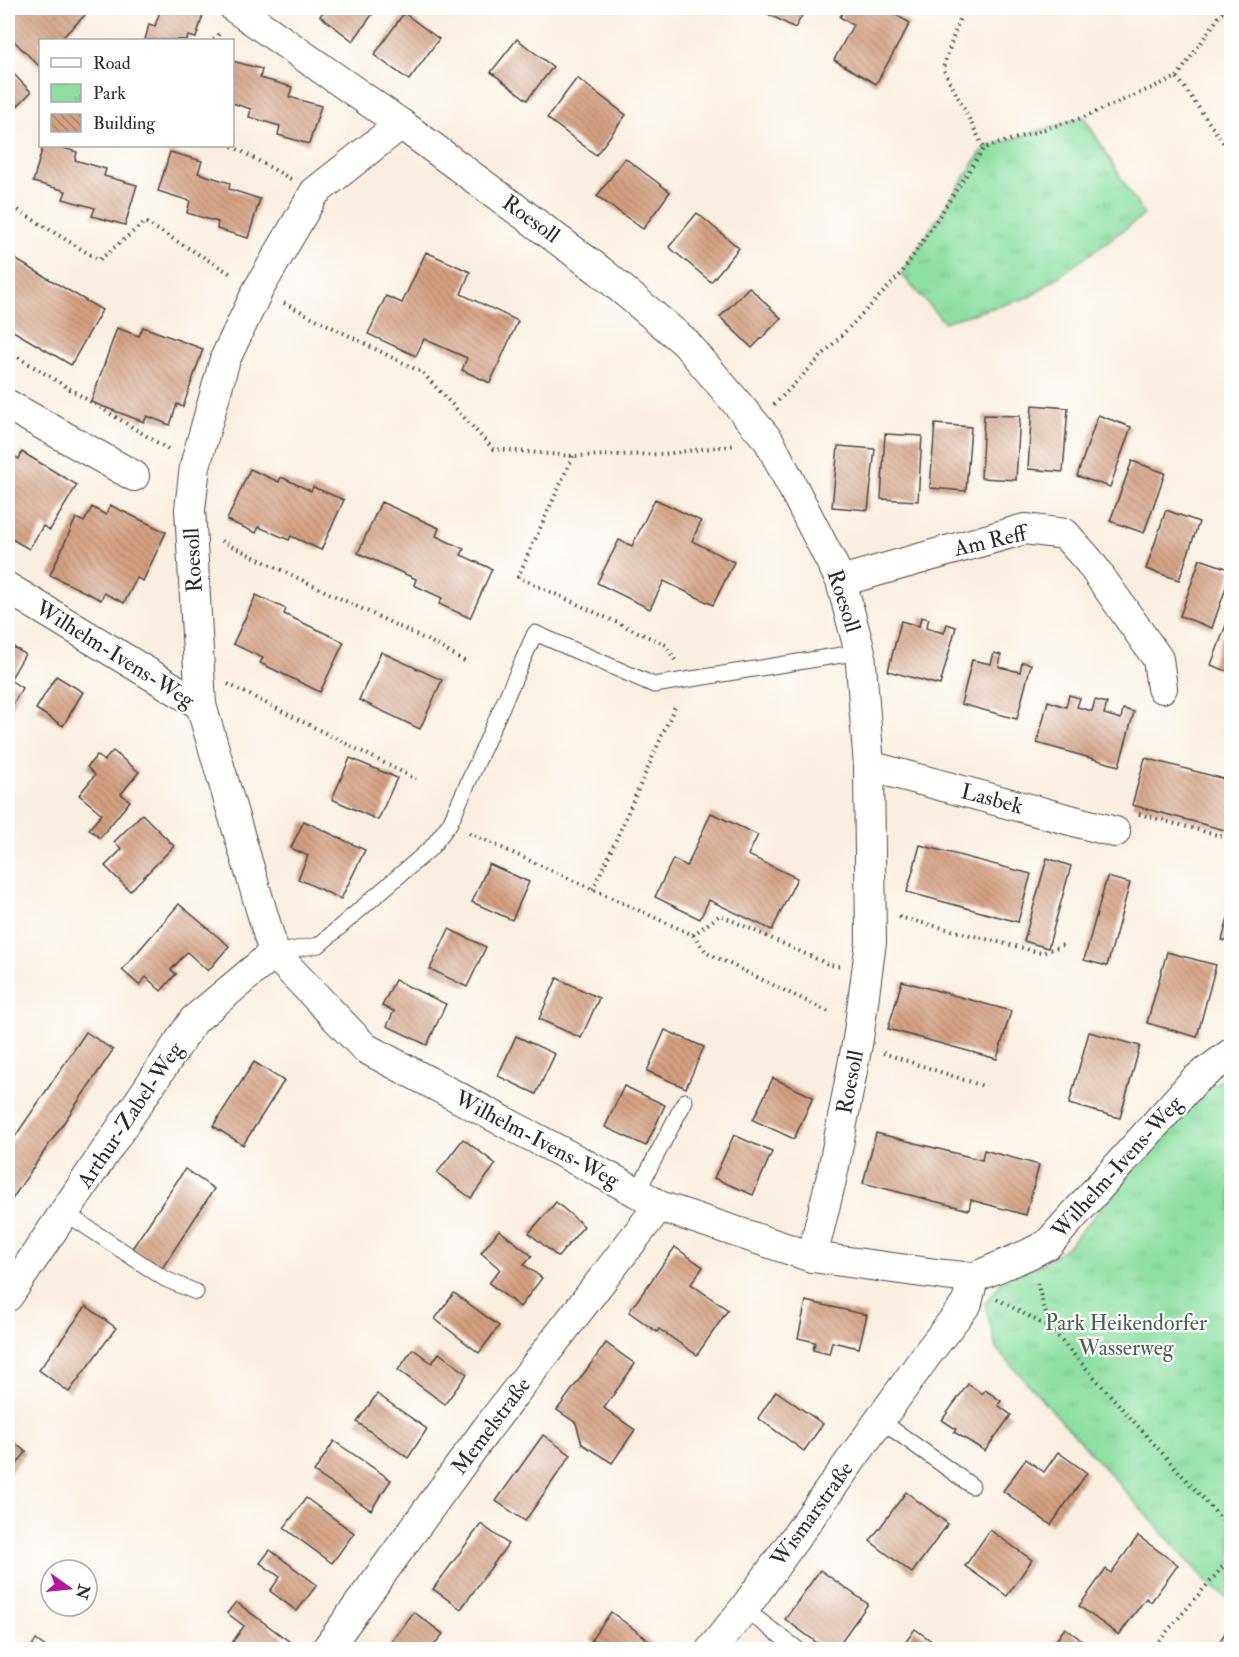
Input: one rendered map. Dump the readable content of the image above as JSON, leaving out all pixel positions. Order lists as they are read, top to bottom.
{
  "streets": {
    "street": [
      "Roesoll",
      "Am Reff",
      "Wilhelm-Ivens-Weg",
      "Lasbek",
      "Arthur-Zabel-Weg",
      "Memelstraße",
      "Wismarstraße"
    ]
  },
  "crossings": [
    ["Roesoll", "Am Reff"],
    ["Roesoll", "Wilhelm-Ivens-Weg"],
    ["Roesoll", "Lasbek"],
    ["Wilhelm-Ivens-Weg", "Arthur-Zabel-Weg"],
    ["Wilhelm-Ivens-Weg", "Memelstraße"],
    ["Wilhelm-Ivens-Weg", "Wismarstraße"]
  ],
  "parks": ["Park Heikendorfer Wasserweg"],
  "legend": ["Road", "Park", "Building"],
  "north": "right"
}
